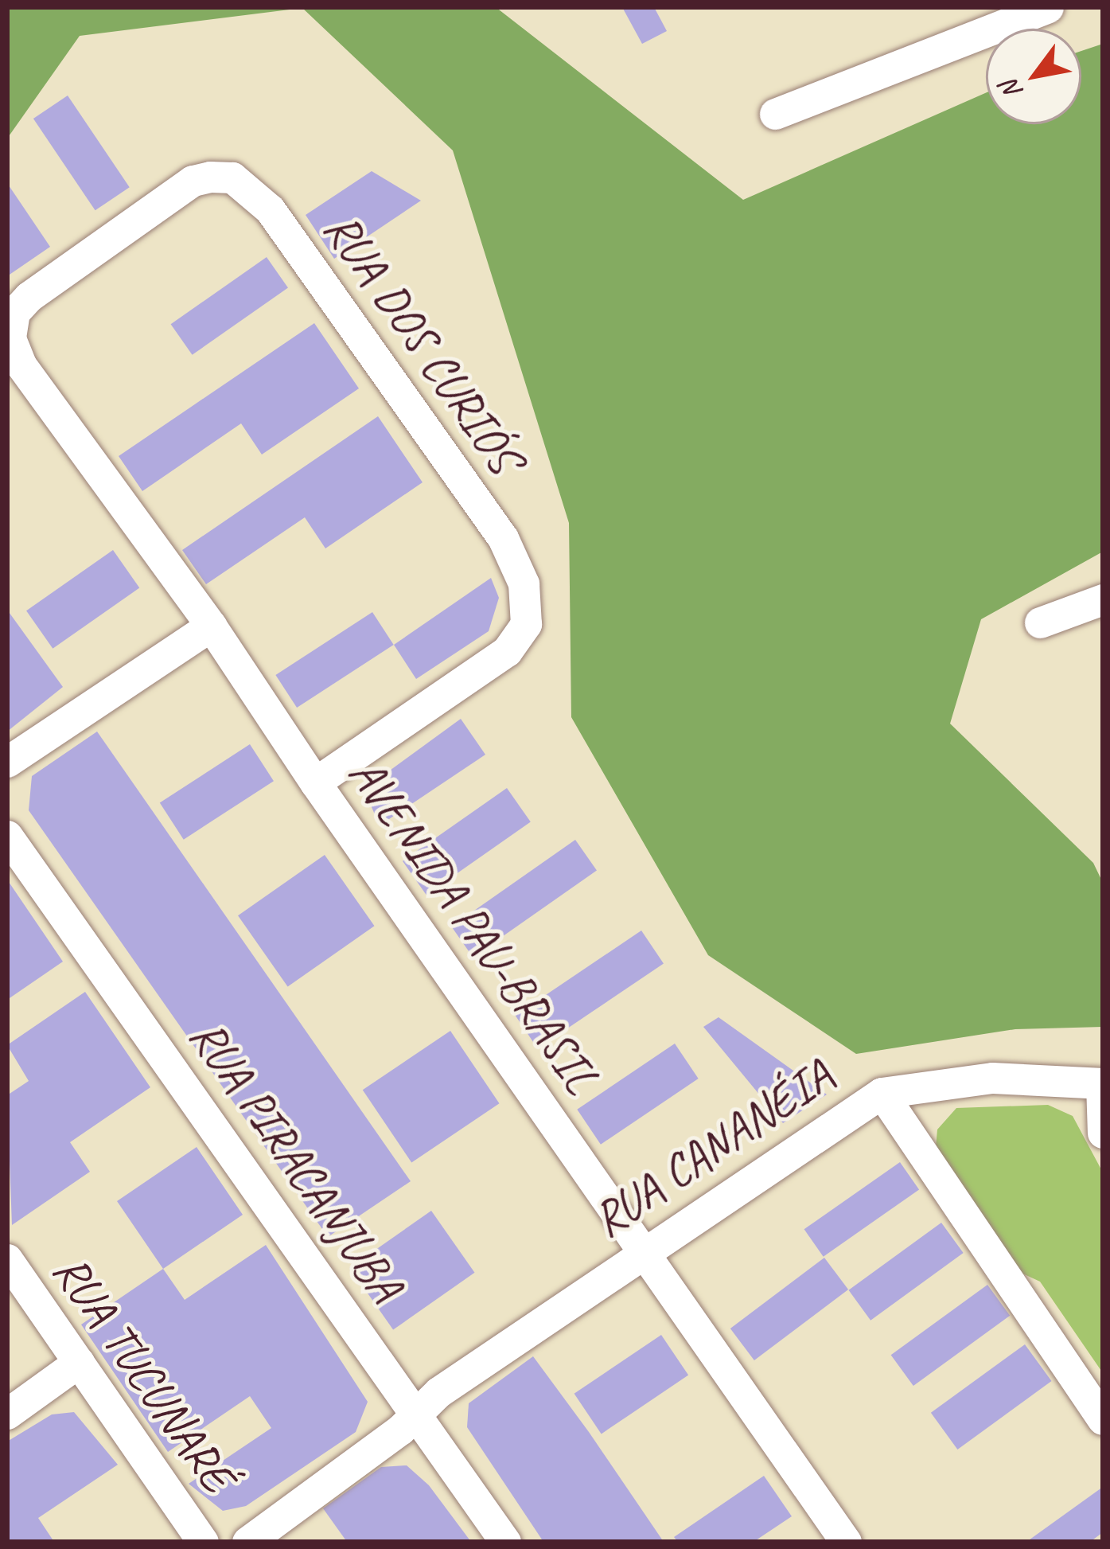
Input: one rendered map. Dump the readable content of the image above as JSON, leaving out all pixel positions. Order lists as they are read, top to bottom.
{
  "streets": {
    "street": [
      "RUA DOS CURIÓS",
      "AVENIDA PAU-BRASIL",
      "RUA CANANÉIA",
      "RUA PIRACANJUBA",
      "RUA TUCUNARÉ"
    ]
  },
  "crossings": [
    ["RUA DOS CURIÓS", "AVENIDA PAU-BRASIL"],
    ["AVENIDA PAU-BRASIL", "RUA CANANÉIA"],
    ["RUA CANANÉIA", "RUA PIRACANJUBA"]
  ],
  "north": "bottom left"
}
